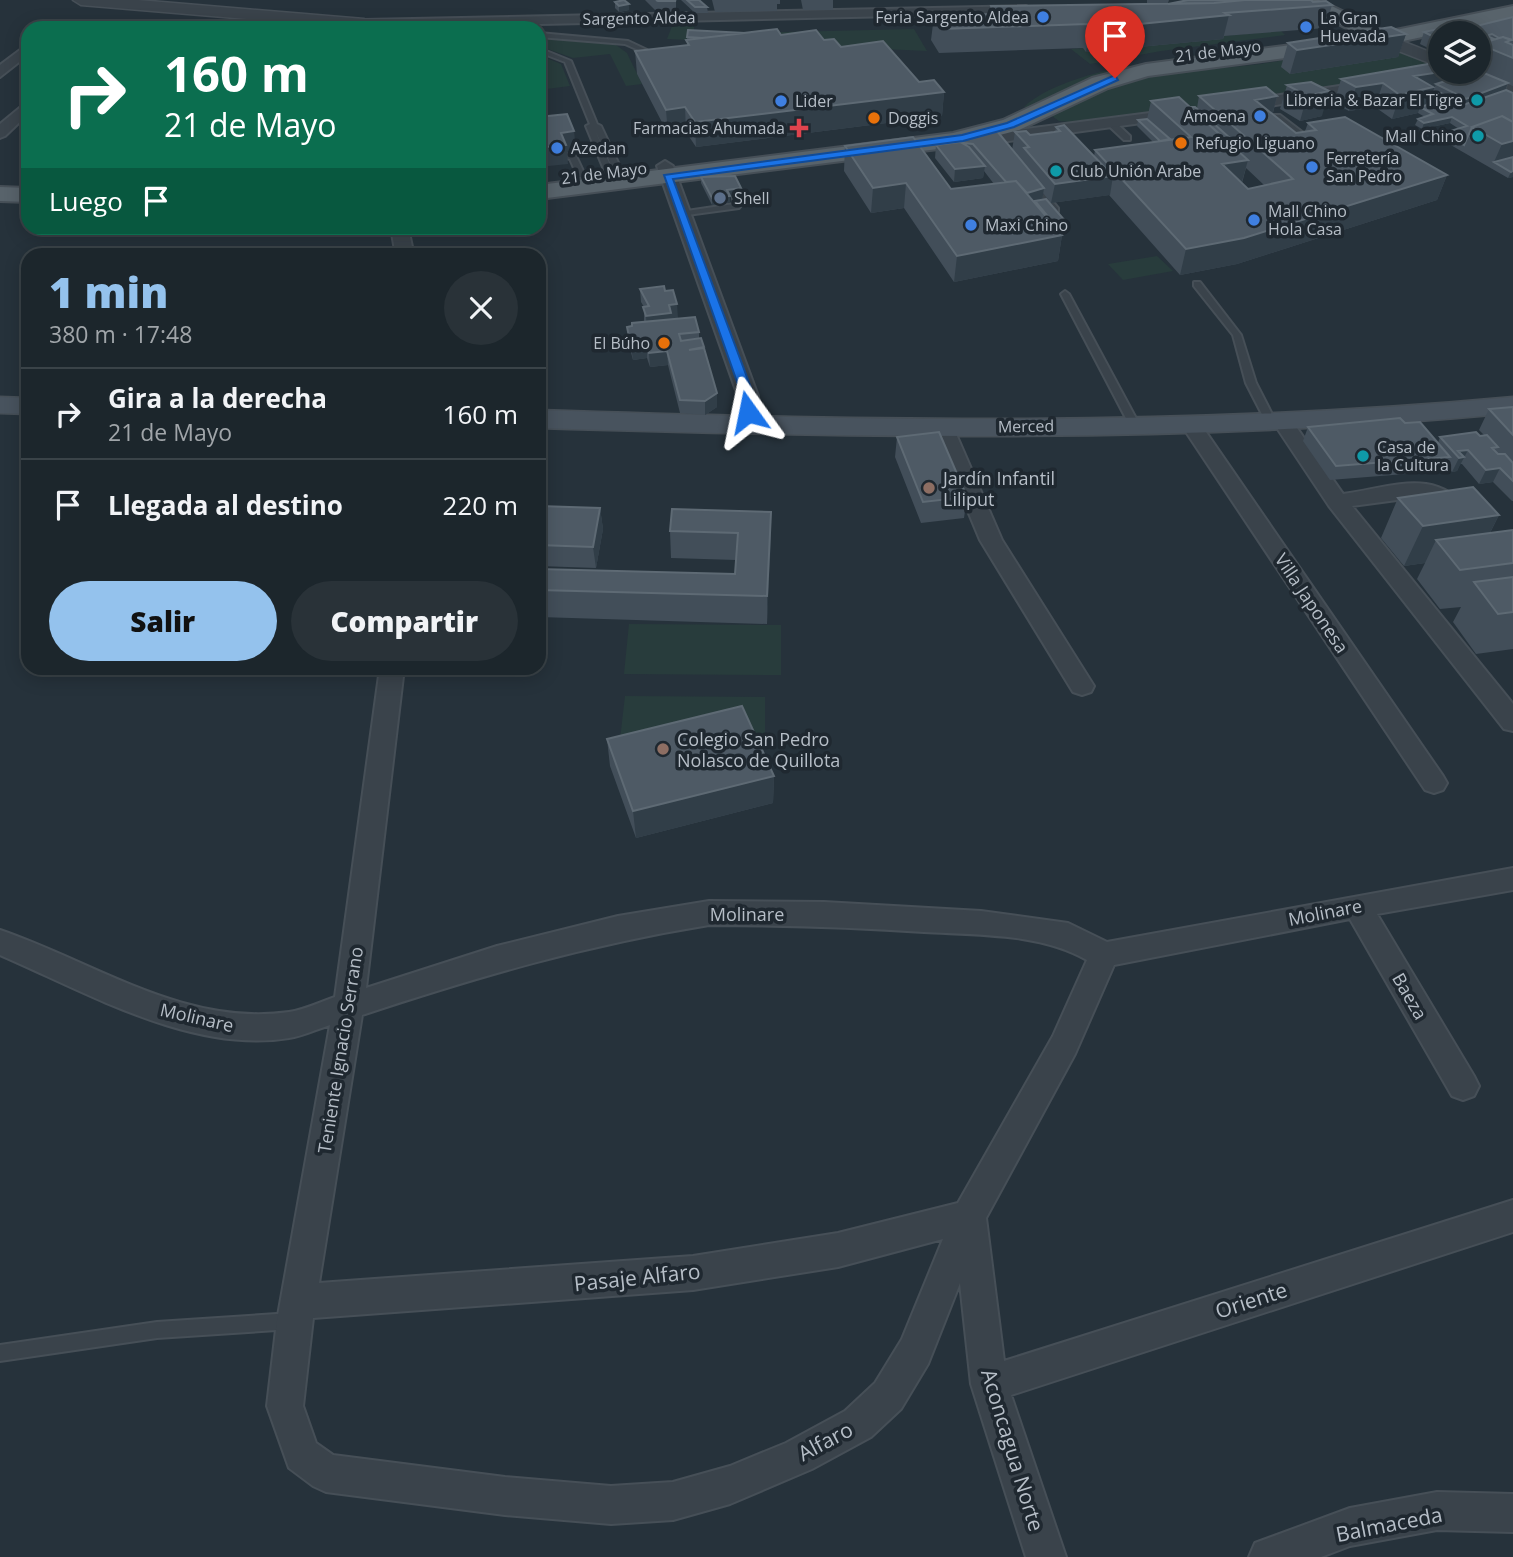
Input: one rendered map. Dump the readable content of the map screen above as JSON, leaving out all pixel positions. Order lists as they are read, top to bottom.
{
  "streets": {
    "main road": ["21 de Mayo", "Merced"],
    "street": [
      "Sargento Aldea",
      "Villa Japonesa",
      "Molinare",
      "Baeza",
      "Teniente Ignacio Serrano",
      "Pasaje Alfaro",
      "Oriente",
      "Alfaro",
      "Aconcagua Norte",
      "Balmaceda"
    ]
  },
  "crossings": [
    ["Merced", "Villa Japonesa"],
    ["Molinare", "Baeza"],
    ["Molinare", "Teniente Ignacio Serrano"],
    ["Molinare", "Alfaro"],
    ["Teniente Ignacio Serrano", "Pasaje Alfaro"],
    ["Teniente Ignacio Serrano", "Alfaro"],
    ["Pasaje Alfaro", "Alfaro"],
    ["Pasaje Alfaro", "Aconcagua Norte"],
    ["Oriente", "Aconcagua Norte"],
    ["Alfaro", "Aconcagua Norte"]
  ],
  "places": {
    "other": [
      "Feria Sargento Aldea",
      "La Gran Huevada",
      "Libreria & Bazar El Tigre",
      "Lider",
      "Amoena",
      "Doggis",
      "Mall Chino",
      "Refugio Liguano",
      "Azedan",
      "Ferretería San Pedro",
      "Club Unión Arabe",
      "Shell",
      "Mall Chino Hola Casa",
      "Maxi Chino",
      "El Búho",
      "Casa de la Cultura",
      "Jardín Infantil Liliput",
      "Colegio San Pedro Nolasco de Quillota"
    ],
    "health": ["Farmacias Ahumada"]
  },
  "page": {
    "turn": ["160 m", "21 de Mayo"],
    "then": "Luego",
    "heading": ["1 min", "380 m · 17:48"],
    "list": [
      {
        "name": "Gira a la derecha",
        "note": "21 de Mayo",
        "value": "160 m"
      },
      {
        "name": "Llegada al destino",
        "value": "220 m"
      }
    ],
    "buttons": ["Salir", "Compartir"]
  }
}
